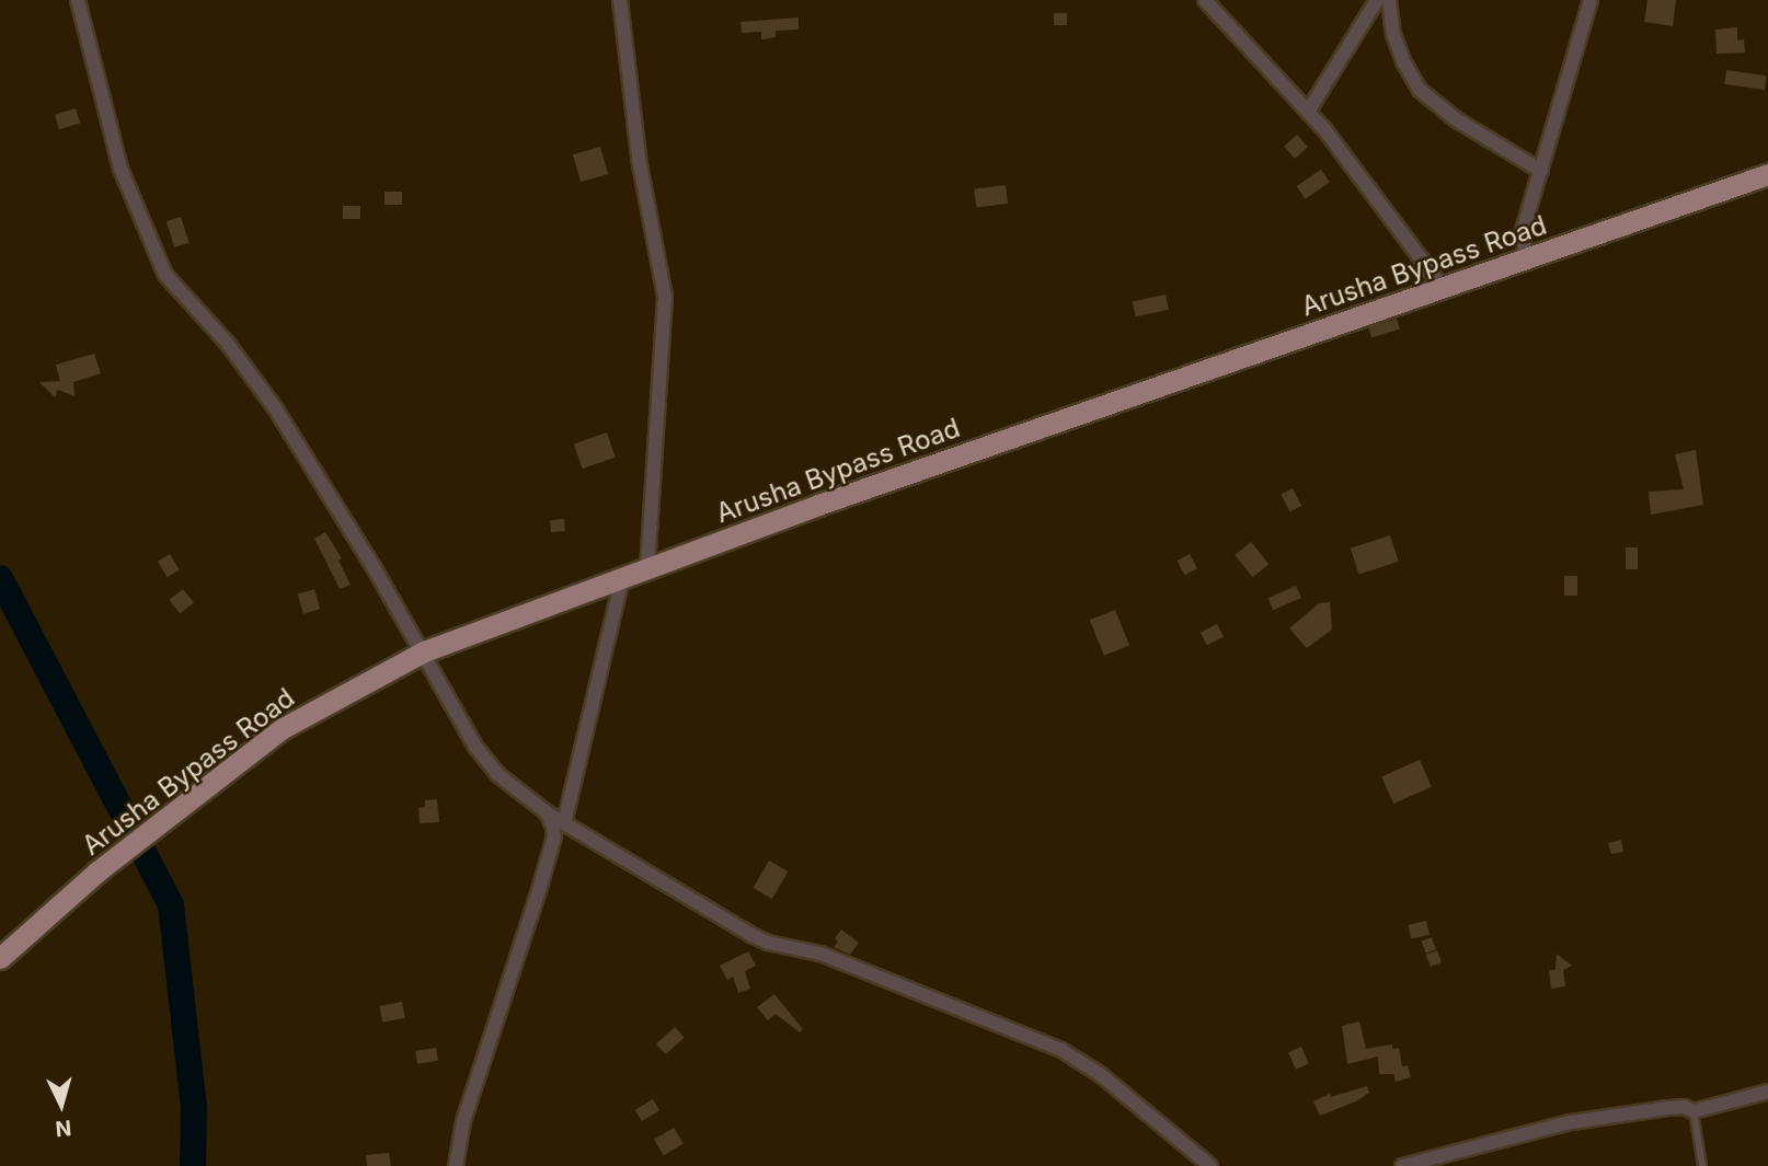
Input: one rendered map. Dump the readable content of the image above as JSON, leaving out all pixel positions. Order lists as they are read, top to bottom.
{
  "streets": {
    "main road": ["Arusha Bypass Road"]
  },
  "north": "bottom"
}
